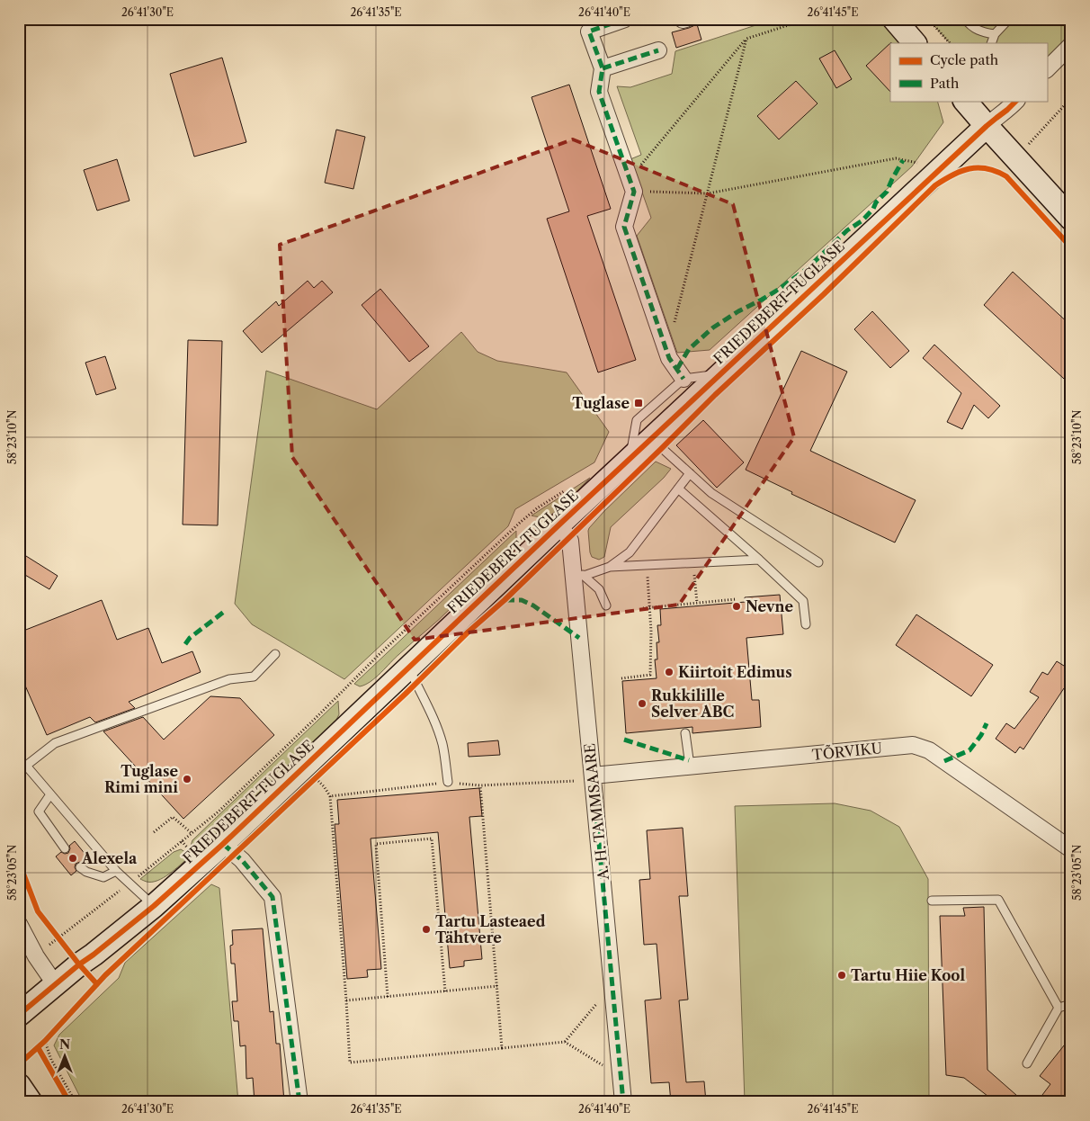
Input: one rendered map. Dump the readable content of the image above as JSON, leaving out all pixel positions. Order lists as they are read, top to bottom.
{
  "streets": {
    "street": ["FRIEDEBERT TUGLASE", "TÕRVIKU", "A. H. TAMMSAARE"]
  },
  "crossings": [
    ["FRIEDEBERT TUGLASE", "A. H. TAMMSAARE"],
    ["TÕRVIKU", "A. H. TAMMSAARE"]
  ],
  "places": {
    "transit": ["Tuglase"],
    "other": [
      "Nevne",
      "Kiirtoit Edimus",
      "Rukkilille Selver ABC",
      "Tuglase Rimi mini",
      "Alexela",
      "Tartu Lasteaed Tähtvere",
      "Tartu Hiie Kool"
    ]
  },
  "legend": ["Cycle path", "Path"],
  "north": "top",
  "coordinates": [
    "26°41'30\"E",
    "26°41'35\"E",
    "26°41'40\"E",
    "26°41'45\"E",
    "58°23'10\"N",
    "58°23'05\"N"
  ]
}
